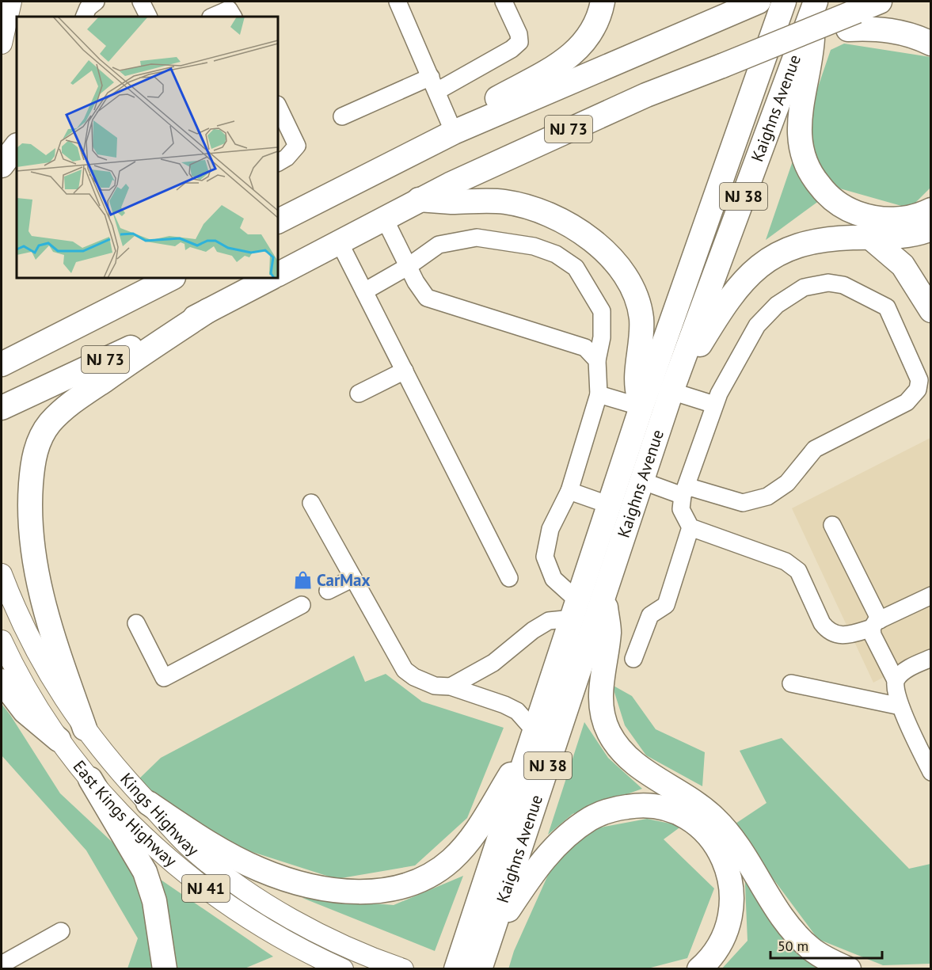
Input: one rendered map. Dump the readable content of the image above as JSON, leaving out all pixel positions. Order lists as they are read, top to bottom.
{
  "streets": {
    "highway": ["Kaighns Avenue", "NJ 73", "NJ 38"],
    "main road": ["East Kings Highway", "Kings Highway", "NJ 41"]
  },
  "places": {
    "shop": ["CarMax"]
  },
  "scale_bar": "50 m"
}
